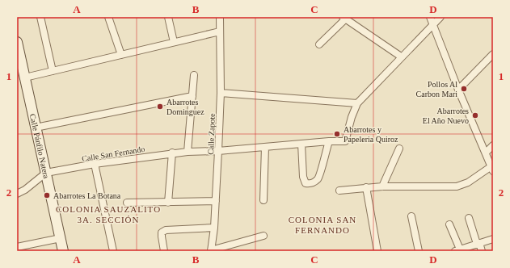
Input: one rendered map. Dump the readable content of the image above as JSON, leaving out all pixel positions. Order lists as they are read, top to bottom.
{
  "streets": {
    "main road": ["Calle Pánfilo Natera"],
    "street": ["Calle Zapote", "Calle San Fernando"]
  },
  "crossings": [
    ["Calle Zapote", "Calle San Fernando"],
    ["Calle Pánfilo Natera", "Calle San Fernando"]
  ],
  "districts": ["COLONIA SAUZALITO 3A. SECCIÓN", "COLONIA SAN FERNANDO"],
  "places": [
    "Pollos Al Carbon Mari",
    "Abarrotes Dominguez",
    "Abarrotes El Año Nuevo",
    "Abarrotes y Papeleria Quiroz",
    "Abarrotes La Botana"
  ],
  "grid": {
    "columns": [
      "A",
      "B",
      "C",
      "D"
    ],
    "rows": ["1", "2"]
  }
}
